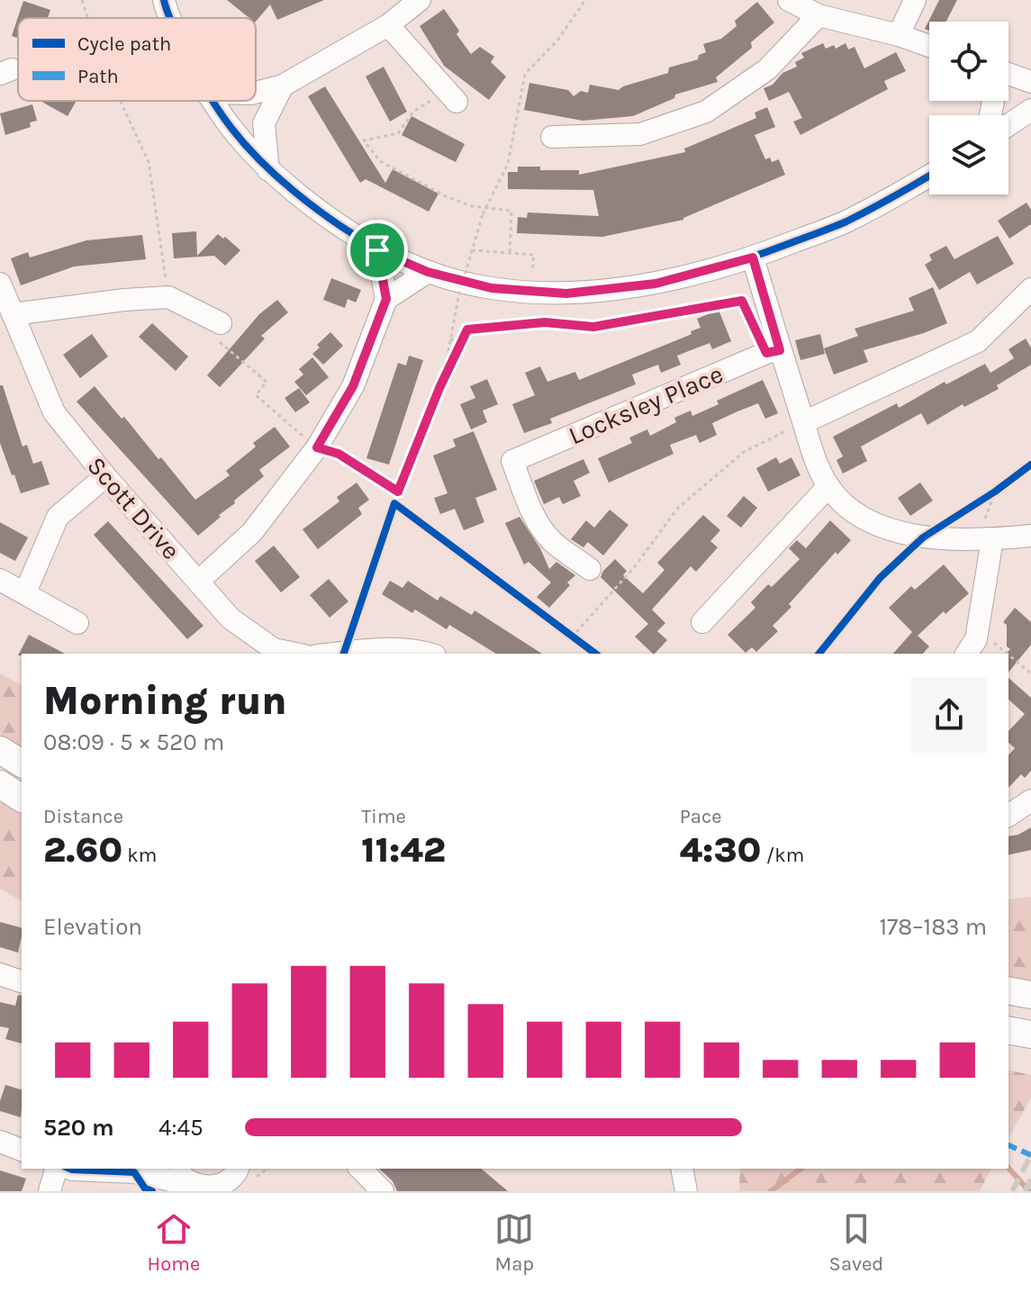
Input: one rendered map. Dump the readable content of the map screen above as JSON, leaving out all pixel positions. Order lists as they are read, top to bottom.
{
  "streets": {
    "street": ["Locksley Place", "Scott Drive"]
  },
  "legend": ["Cycle path", "Path"],
  "page": {
    "heading": ["Morning run", "08:09 · 5 × 520 m"],
    "stats": [
      ["Distance", "2.60 km"],
      ["Time", "11:42"],
      ["Pace", "4:30 /km"]
    ],
    "chart": ["Elevation", "178–183 m"],
    "list": [
      {
        "name": "520 m",
        "note": "4:45"
      }
    ],
    "tabs": ["Home", "Map", "Saved"]
  }
}
